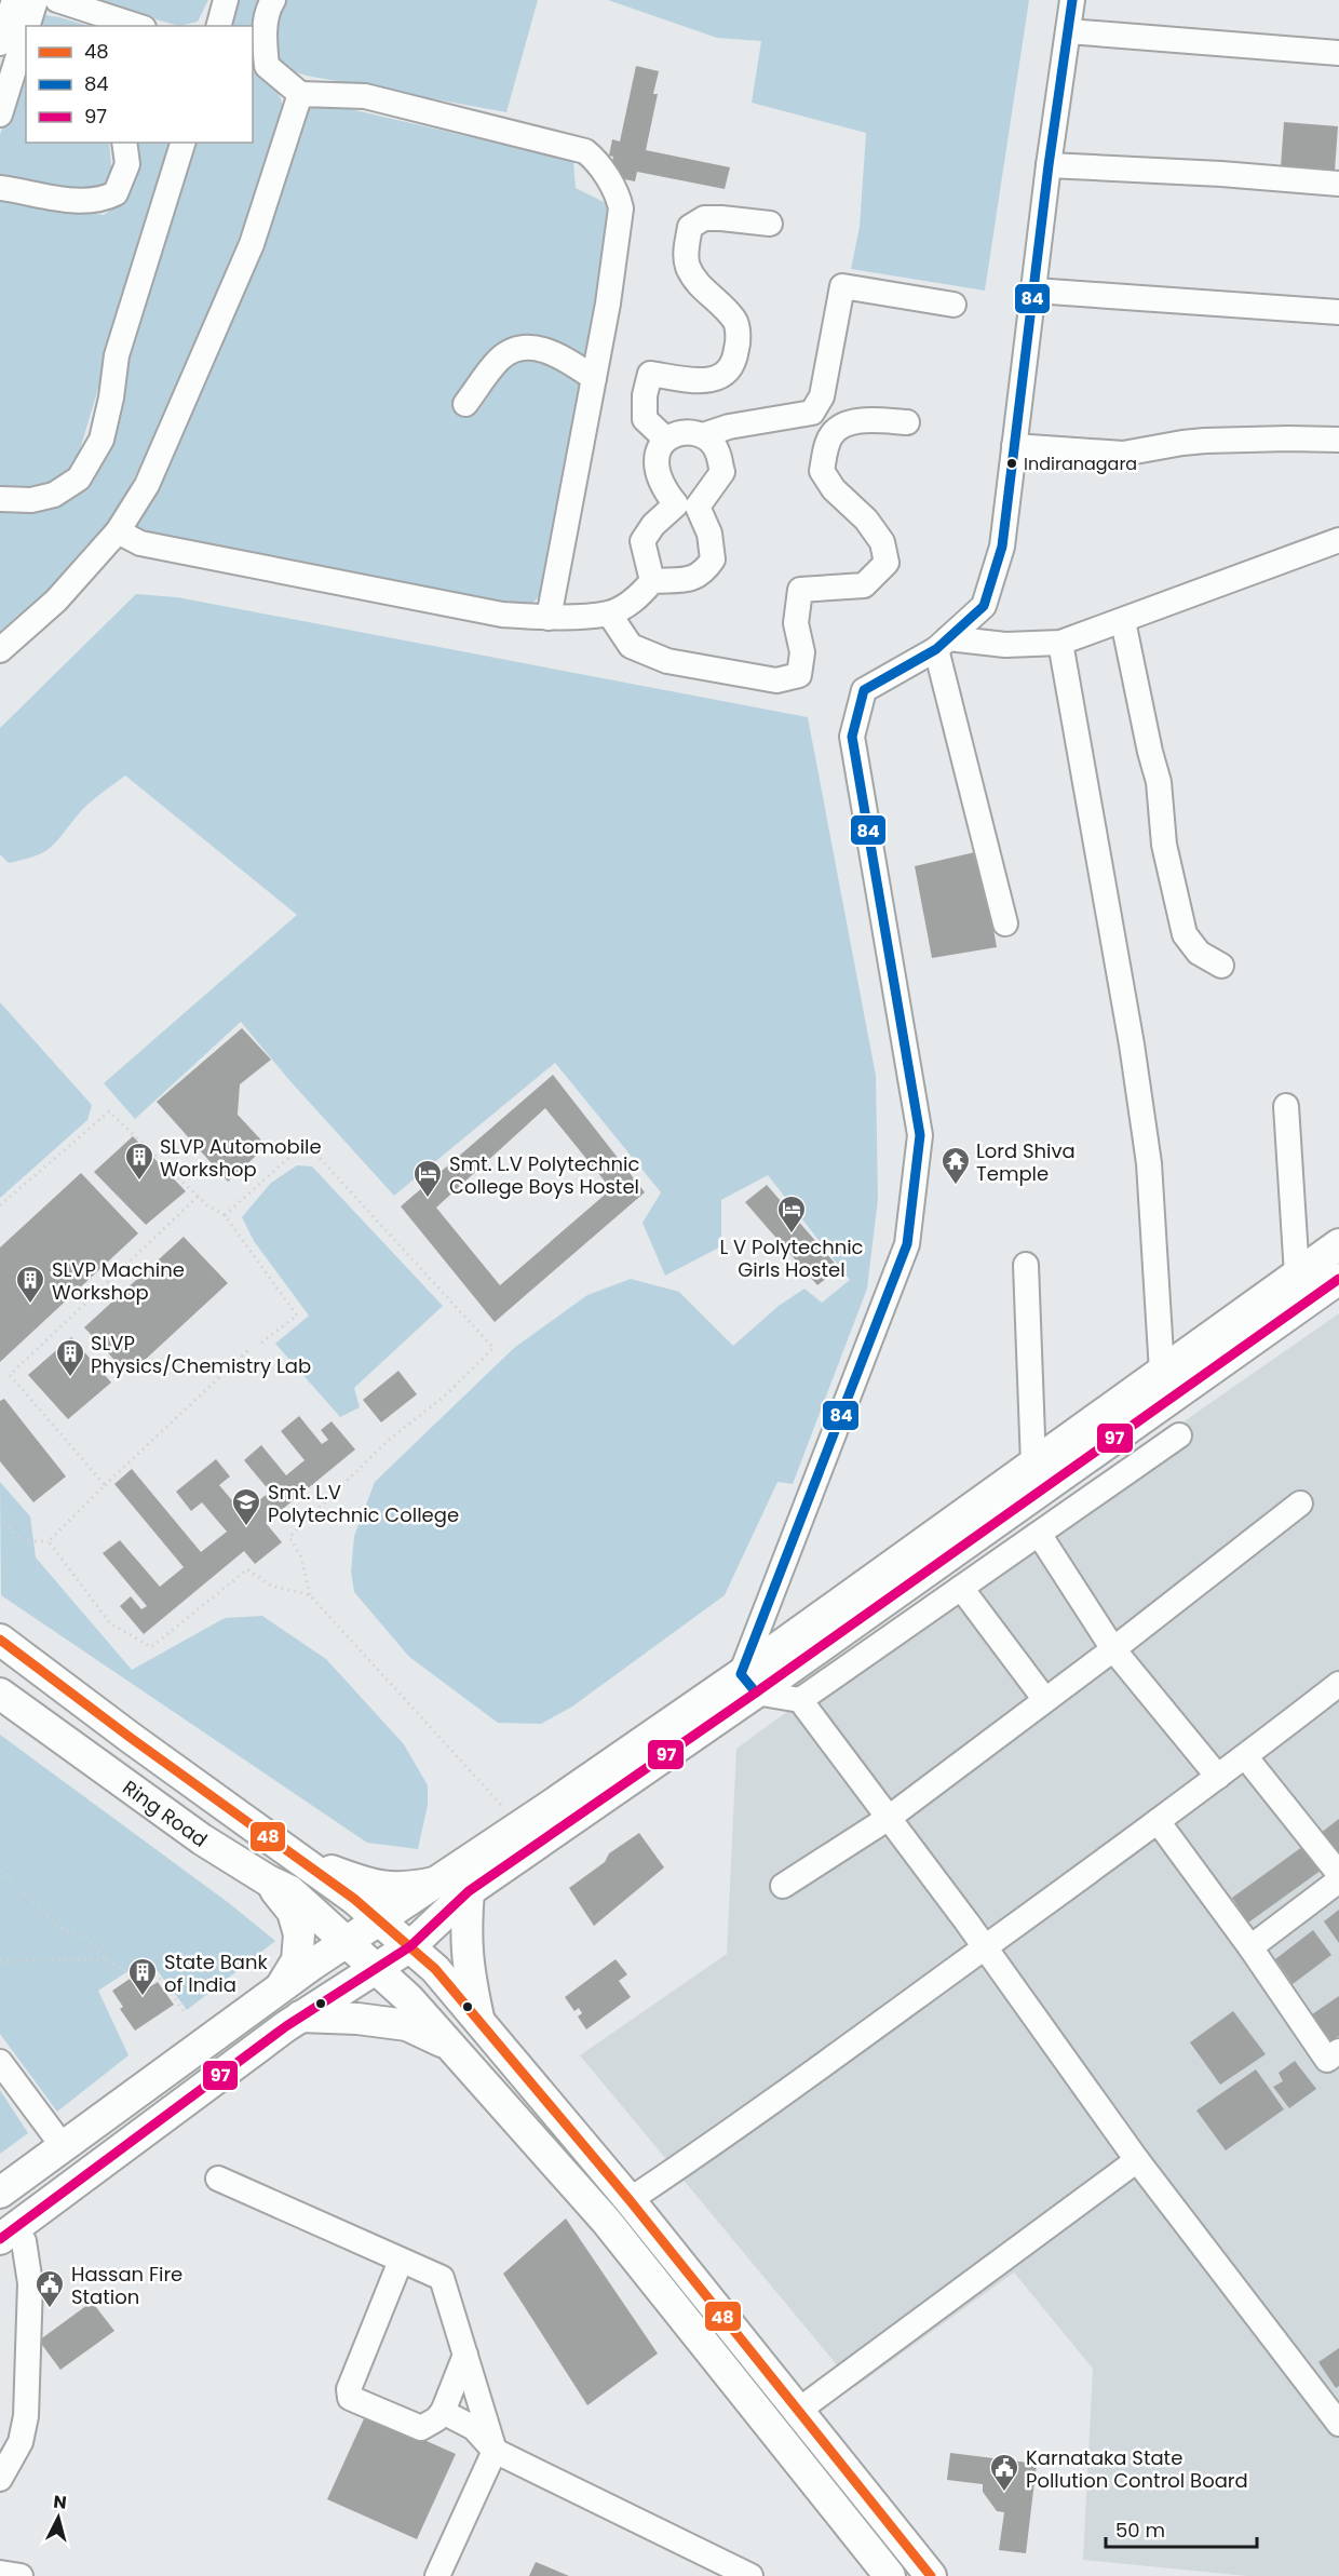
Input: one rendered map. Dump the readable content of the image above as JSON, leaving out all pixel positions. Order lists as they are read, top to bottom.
{
  "streets": {
    "main road": ["Ring Road"]
  },
  "places": {
    "other": ["Indiranagara"],
    "building": [
      "SLVP Automobile Workshop",
      "SLVP Machine Workshop",
      "SLVP Physics/Chemistry Lab",
      "State Bank of India"
    ],
    "temple": ["Lord Shiva Temple"],
    "hotel": ["Smt. L.V Polytechnic College Boys Hostel", "L V Polytechnic Girls Hostel"],
    "school or university": ["Smt. L.V Polytechnic College"],
    "public building": ["Hassan Fire Station", "Karnataka State Pollution Control Board"]
  },
  "lines": ["transit line 84", "transit line 97", "transit line 48"],
  "legend": ["48", "84", "97"],
  "scale_bar": "50 m",
  "north": "top"
}
